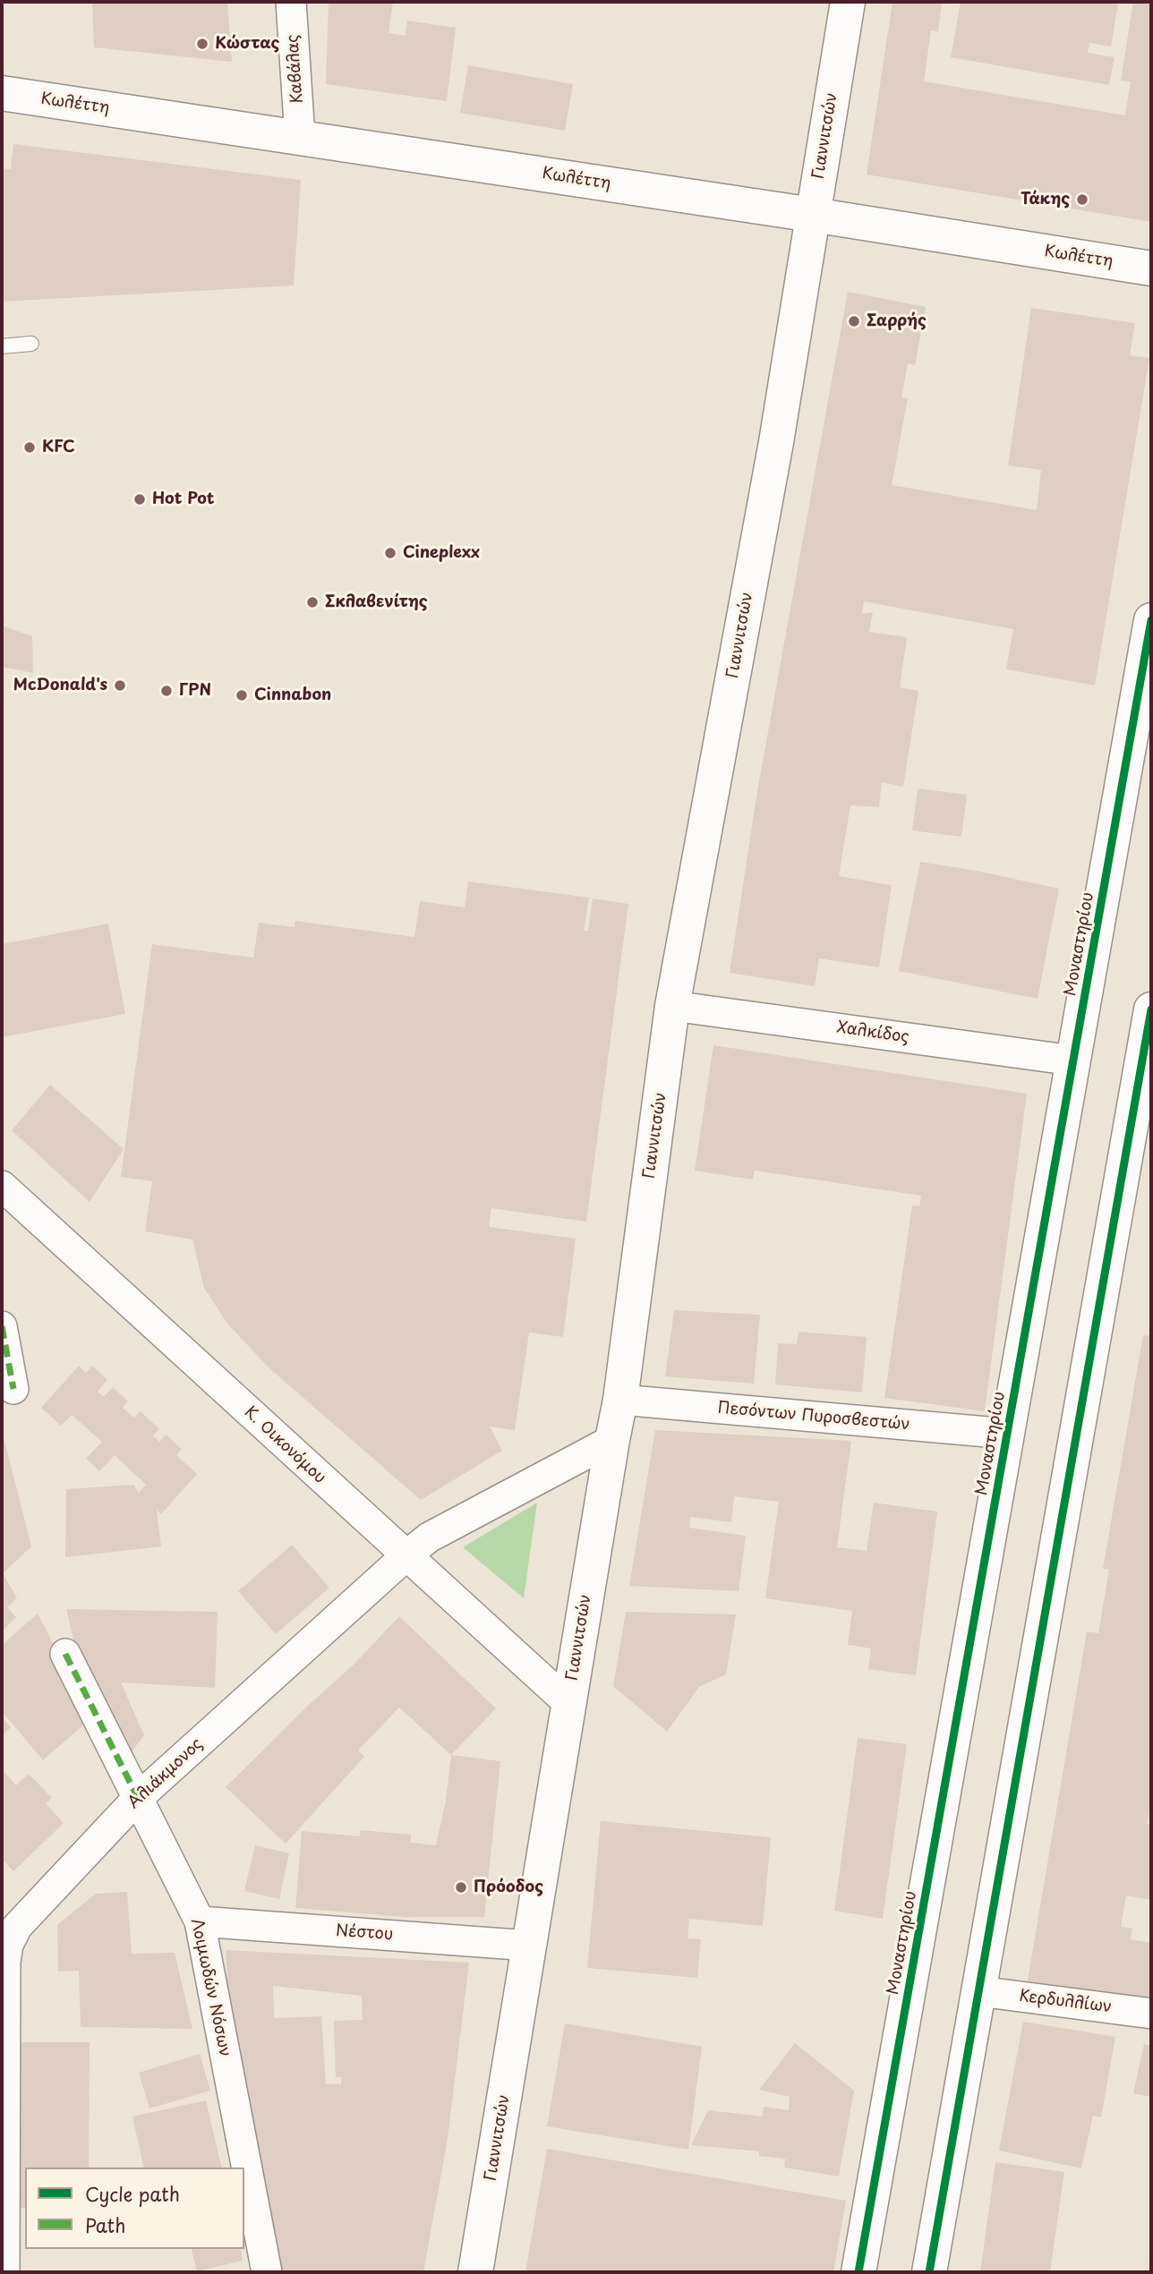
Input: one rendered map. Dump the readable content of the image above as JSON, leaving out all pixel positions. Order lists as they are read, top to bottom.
{
  "streets": {
    "main road": ["Κωλέττη", "Γιαννιτσών", "Μοναστηρίου"],
    "street": [
      "Καβάλας",
      "Χαλκίδος",
      "Πεσόντων Πυροσβεστών",
      "Κ. Οικονόμου",
      "Αλιάκμονος",
      "Νέστου",
      "Λοιμωδών Νόσων",
      "Κερδυλλίων"
    ]
  },
  "crossings": [
    ["Καβάλας", "Κωλέττη"],
    ["Κωλέττη", "Γιαννιτσών"],
    ["Γιαννιτσών", "Χαλκίδος"],
    ["Γιαννιτσών", "Πεσόντων Πυροσβεστών"],
    ["Γιαννιτσών", "Κ. Οικονόμου"],
    ["Γιαννιτσών", "Αλιάκμονος"],
    ["Γιαννιτσών", "Νέστου"],
    ["Μοναστηρίου", "Χαλκίδος"],
    ["Μοναστηρίου", "Πεσόντων Πυροσβεστών"],
    ["Κ. Οικονόμου", "Αλιάκμονος"],
    ["Αλιάκμονος", "Λοιμωδών Νόσων"],
    ["Νέστου", "Λοιμωδών Νόσων"]
  ],
  "places": [
    "Κώστας",
    "Τάκης",
    "Σαρρής",
    "KFC",
    "Hot Pot",
    "Cineplexx",
    "Σκλαβενίτης",
    "McDonald's",
    "ΓΡΝ",
    "Cinnabon",
    "Πρόοδος"
  ],
  "legend": ["Cycle path", "Path"]
}
